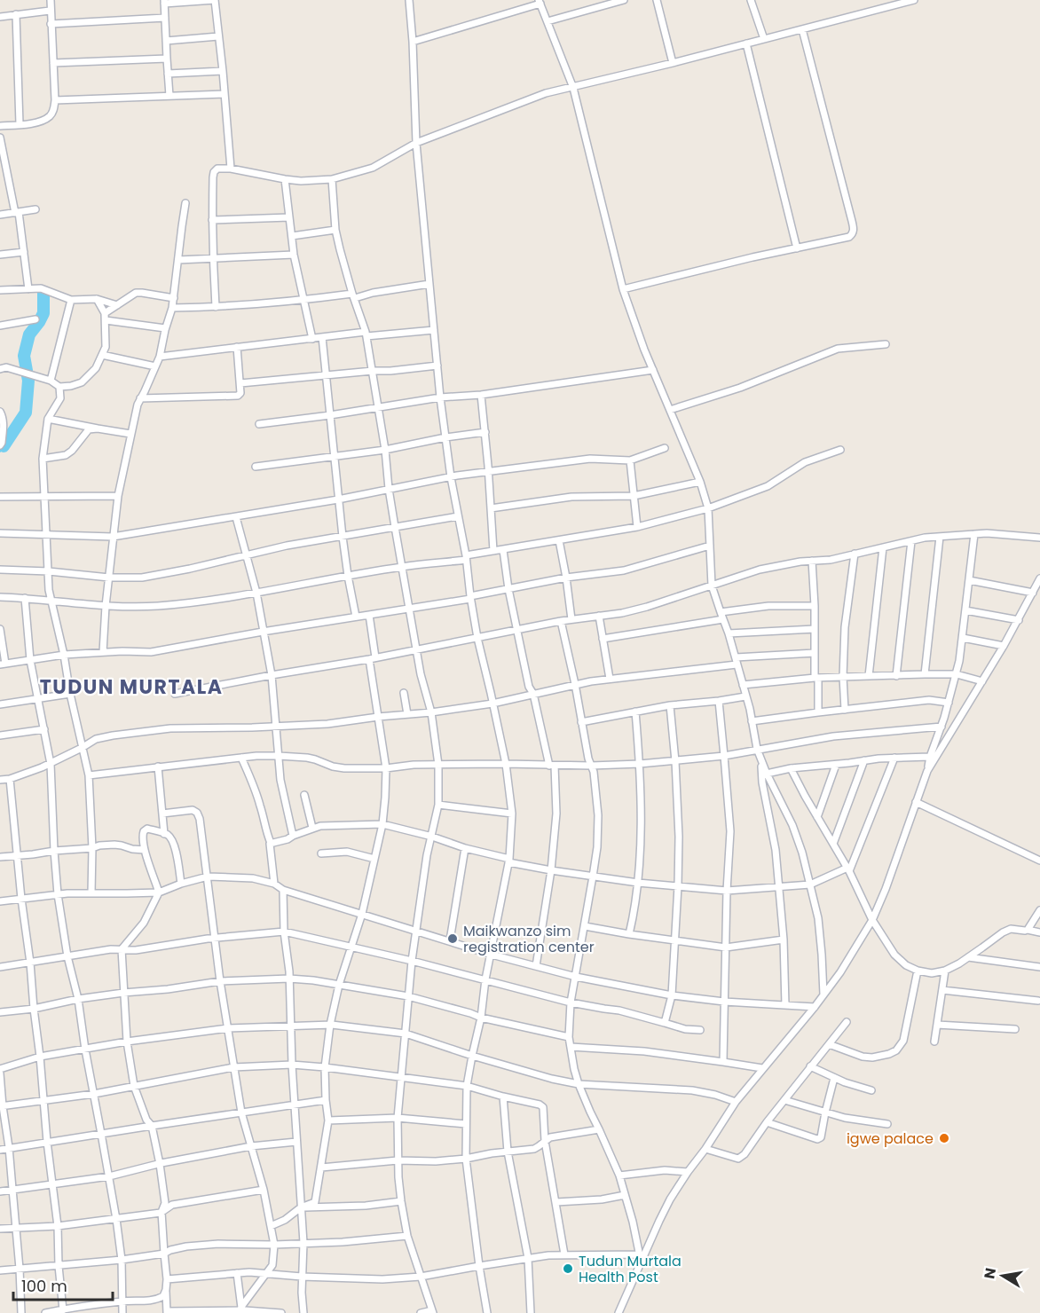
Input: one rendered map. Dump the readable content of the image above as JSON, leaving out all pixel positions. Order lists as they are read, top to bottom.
{
  "districts": ["TUDUN MURTALA"],
  "places": ["Maikwanzo sim registration center", "igwe palace", "Tudun Murtala Health Post"],
  "scale_bar": "100 m",
  "north": "left"
}
